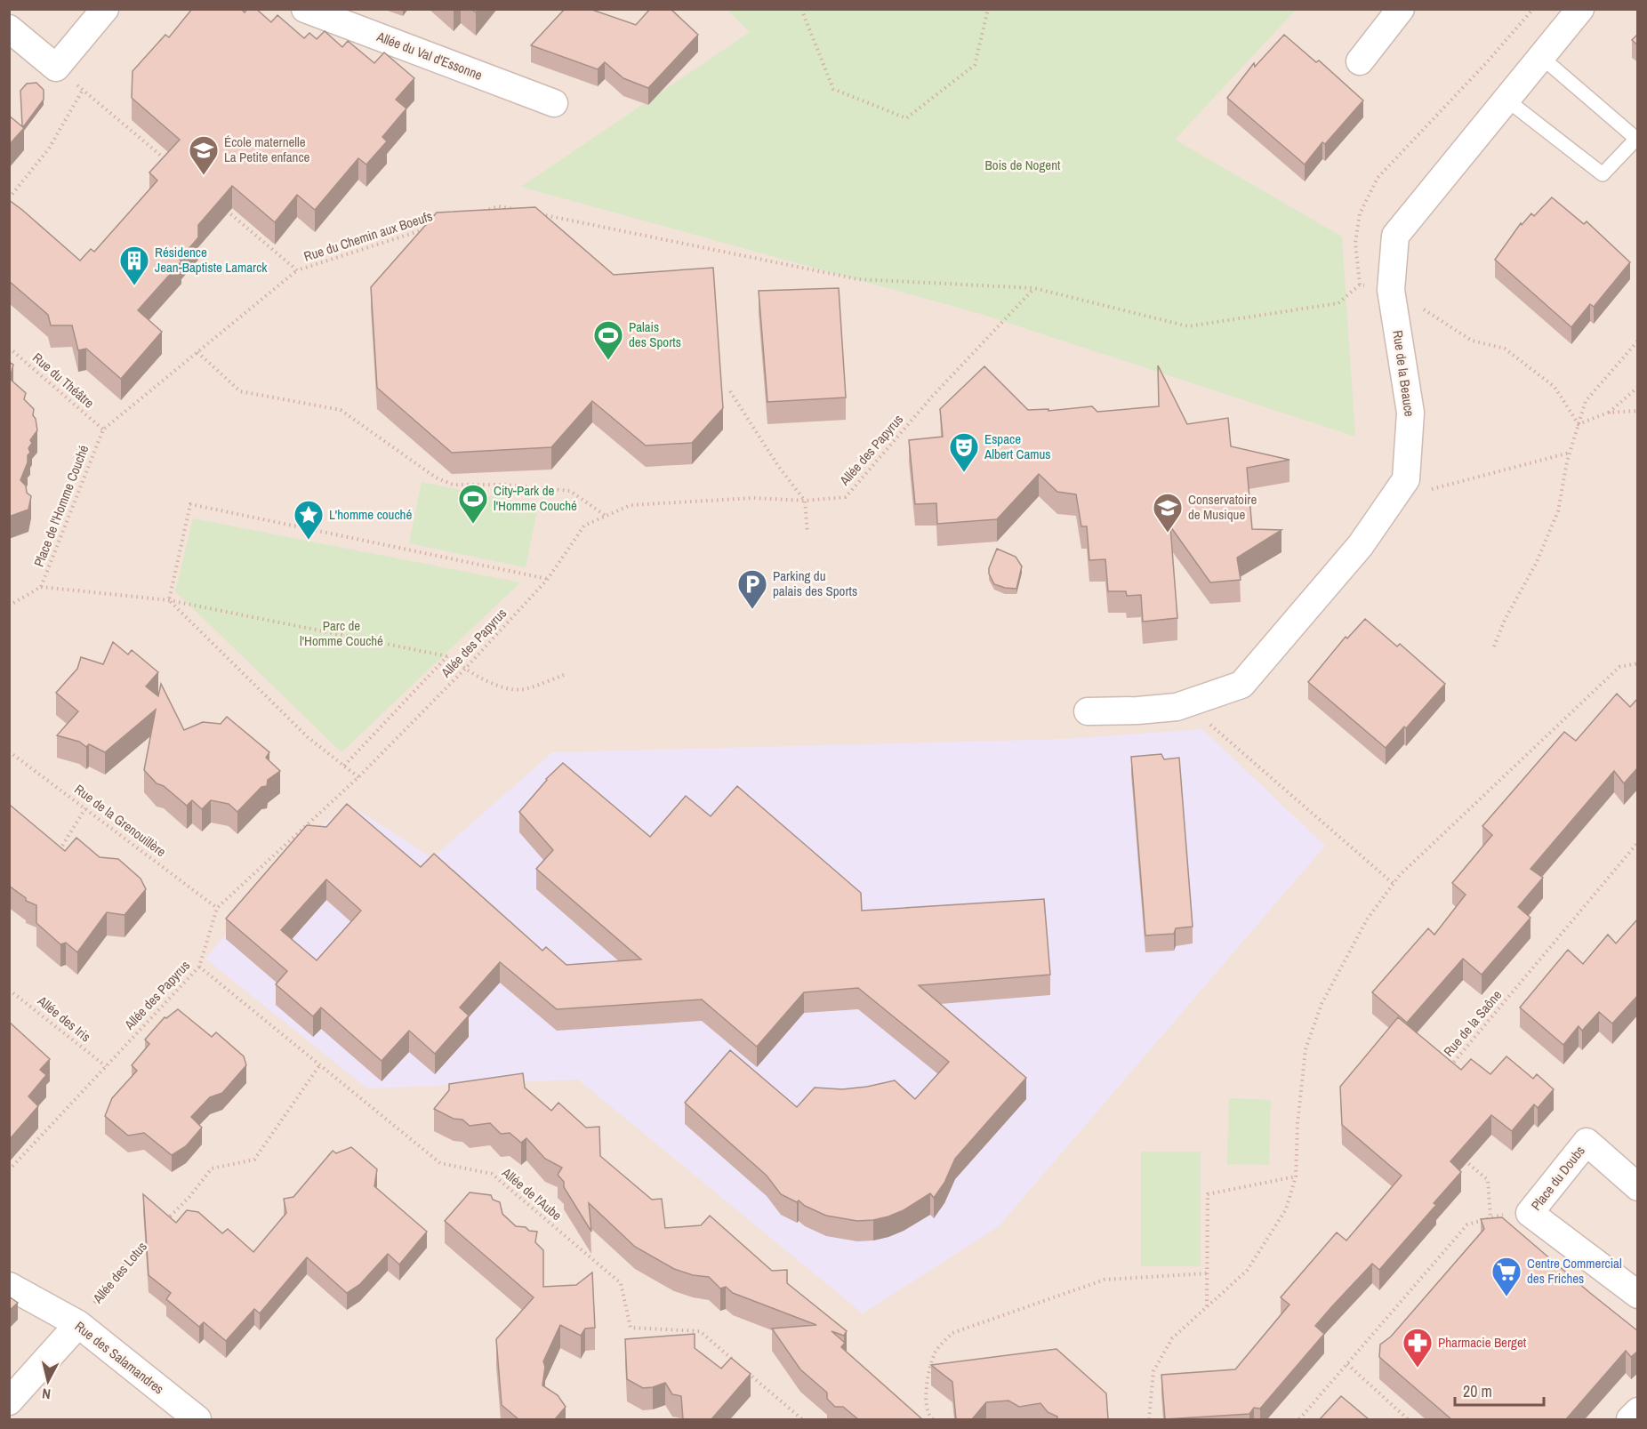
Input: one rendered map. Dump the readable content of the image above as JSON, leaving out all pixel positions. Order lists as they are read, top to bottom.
{
  "streets": {
    "street": [
      "Allée du Val d'Essonne",
      "Rue de la Beauce",
      "Place du Doubs",
      "Rue des Salamandres"
    ],
    "path": [
      "Rue du Chemin aux Boeufs",
      "Rue du Théâtre",
      "Allée des Papyrus",
      "Place de l'Homme Couché",
      "Rue de la Grenouillère",
      "Allée des Iris",
      "Rue de la Saône",
      "Allée de l'Aube",
      "Allée des Lotus"
    ]
  },
  "crossings": [
    ["Rue du Théâtre", "Place de l'Homme Couché"],
    ["Allée des Papyrus", "Rue de la Grenouillère"],
    ["Allée des Papyrus", "Allée des Iris"],
    ["Allée des Papyrus", "Allée de l'Aube"],
    ["Allée des Lotus", "Rue des Salamandres"]
  ],
  "parks": ["Bois de Nogent", "Parc de l'Homme Couché"],
  "places": {
    "school or university": ["École maternelle La Petite enfance", "Conservatoire de Musique"],
    "building": ["Résidence Jean-Baptiste Lamarck"],
    "sports": ["Palais des Sports", "City-Park de l'Homme Couché"],
    "theatre": ["Espace Albert Camus"],
    "place": ["L'homme couché"],
    "parking": ["Parking du palais des Sports"],
    "supermarket": ["Centre Commercial des Friches"],
    "pharmacy": ["Pharmacie Berget"]
  },
  "scale_bar": "20 m",
  "north": "bottom"
}
